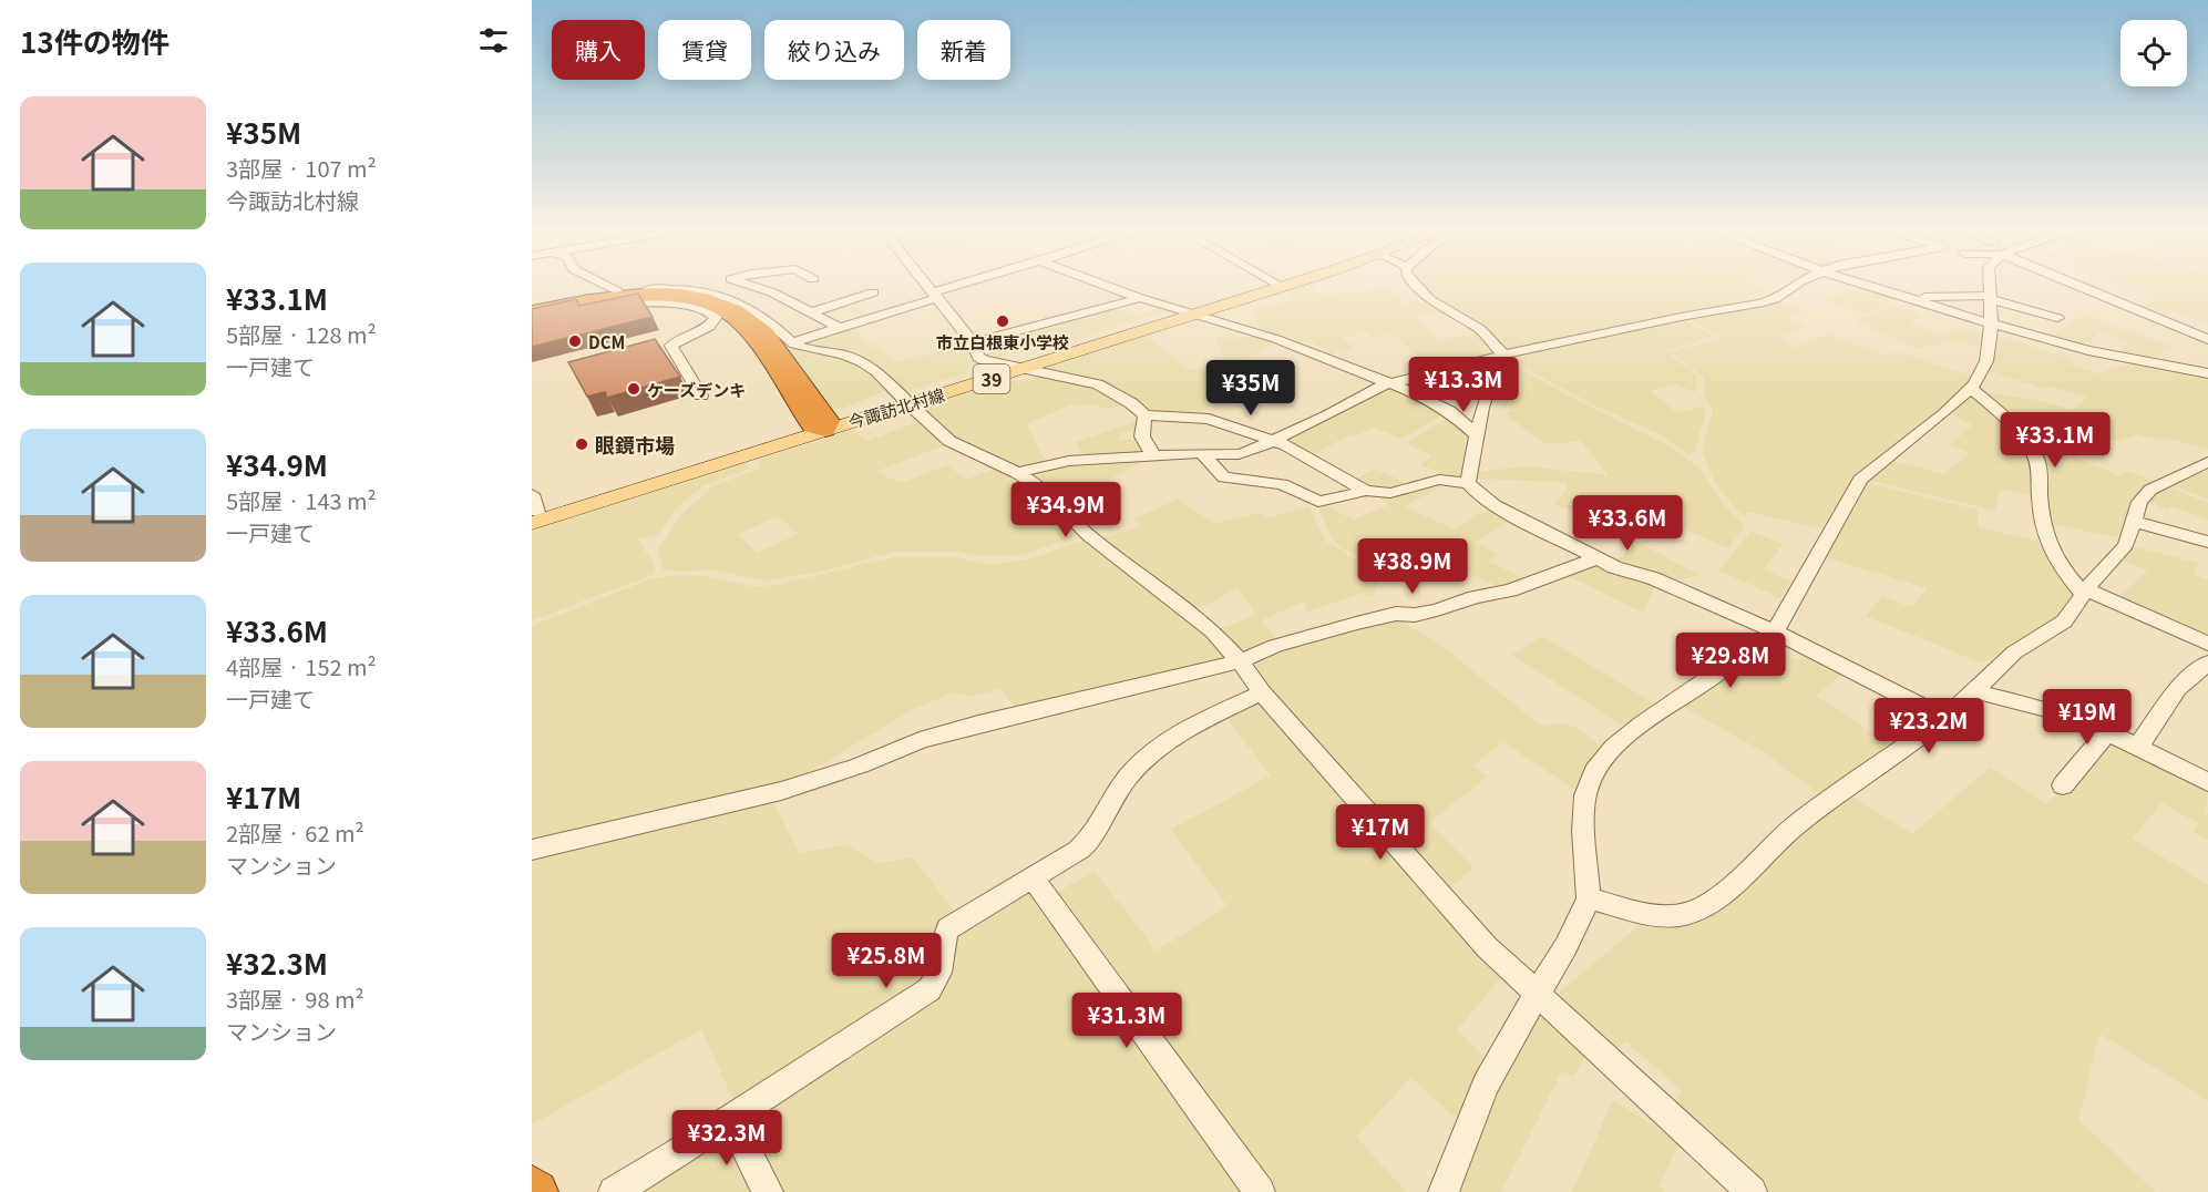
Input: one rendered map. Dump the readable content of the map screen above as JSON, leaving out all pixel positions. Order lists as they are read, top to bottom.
{
  "streets": {
    "main road": ["39", "今諏訪北村線"]
  },
  "places": [
    "市立白根東小学校",
    "DCM",
    "ケーズデンキ",
    "眼鏡市場"
  ],
  "page": {
    "heading": "13件の物件",
    "chip": [
      "購入",
      "賃貸",
      "絞り込み",
      "新着"
    ],
    "list": [
      {
        "name": "¥35M",
        "note": "3部屋 · 107 m² · 今諏訪北村線"
      },
      {
        "name": "¥33.1M",
        "note": "5部屋 · 128 m² · 一戸建て"
      },
      {
        "name": "¥34.9M",
        "note": "5部屋 · 143 m² · 一戸建て"
      },
      {
        "name": "¥33.6M",
        "note": "4部屋 · 152 m² · 一戸建て"
      },
      {
        "name": "¥17M",
        "note": "2部屋 · 62 m² · マンション"
      },
      {
        "name": "¥32.3M",
        "note": "3部屋 · 98 m² · マンション"
      }
    ],
    "price": [
      "¥13.3M",
      "¥35M",
      "¥33.1M",
      "¥34.9M",
      "¥33.6M",
      "¥38.9M",
      "¥29.8M",
      "¥19M",
      "¥23.2M",
      "¥17M",
      "¥25.8M",
      "¥31.3M",
      "¥32.3M"
    ]
  }
}
